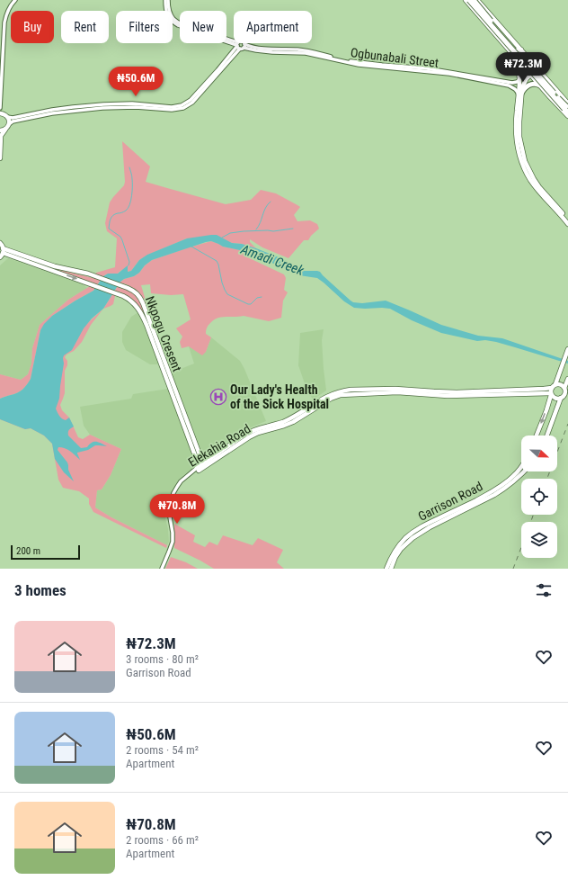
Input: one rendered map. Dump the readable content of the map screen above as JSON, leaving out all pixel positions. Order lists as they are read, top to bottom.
{
  "streets": {
    "main road": ["Nkpogu Cresent", "Elekahia Road", "Garrison Road"],
    "street": ["Ogbunabali Street"]
  },
  "crossings": [
    ["Nkpogu Cresent", "Elekahia Road"]
  ],
  "one_way": ["Nkpogu Cresent"],
  "water": ["Amadi Creek"],
  "places": {
    "hospital": ["Our Lady's Health of the Sick Hospital"]
  },
  "scale_bar": "200 m",
  "north": "right",
  "page": {
    "chip": [
      "Buy",
      "Rent",
      "Filters",
      "New",
      "Apartment"
    ],
    "price": ["₦72.3M", "₦50.6M", "₦70.8M"],
    "scale": "200 m",
    "heading": "3 homes",
    "list": [
      {
        "name": "₦72.3M",
        "note": "3 rooms · 80 m² · Garrison Road"
      },
      {
        "name": "₦50.6M",
        "note": "2 rooms · 54 m² · Apartment"
      },
      {
        "name": "₦70.8M",
        "note": "2 rooms · 66 m² · Apartment"
      }
    ]
  }
}
